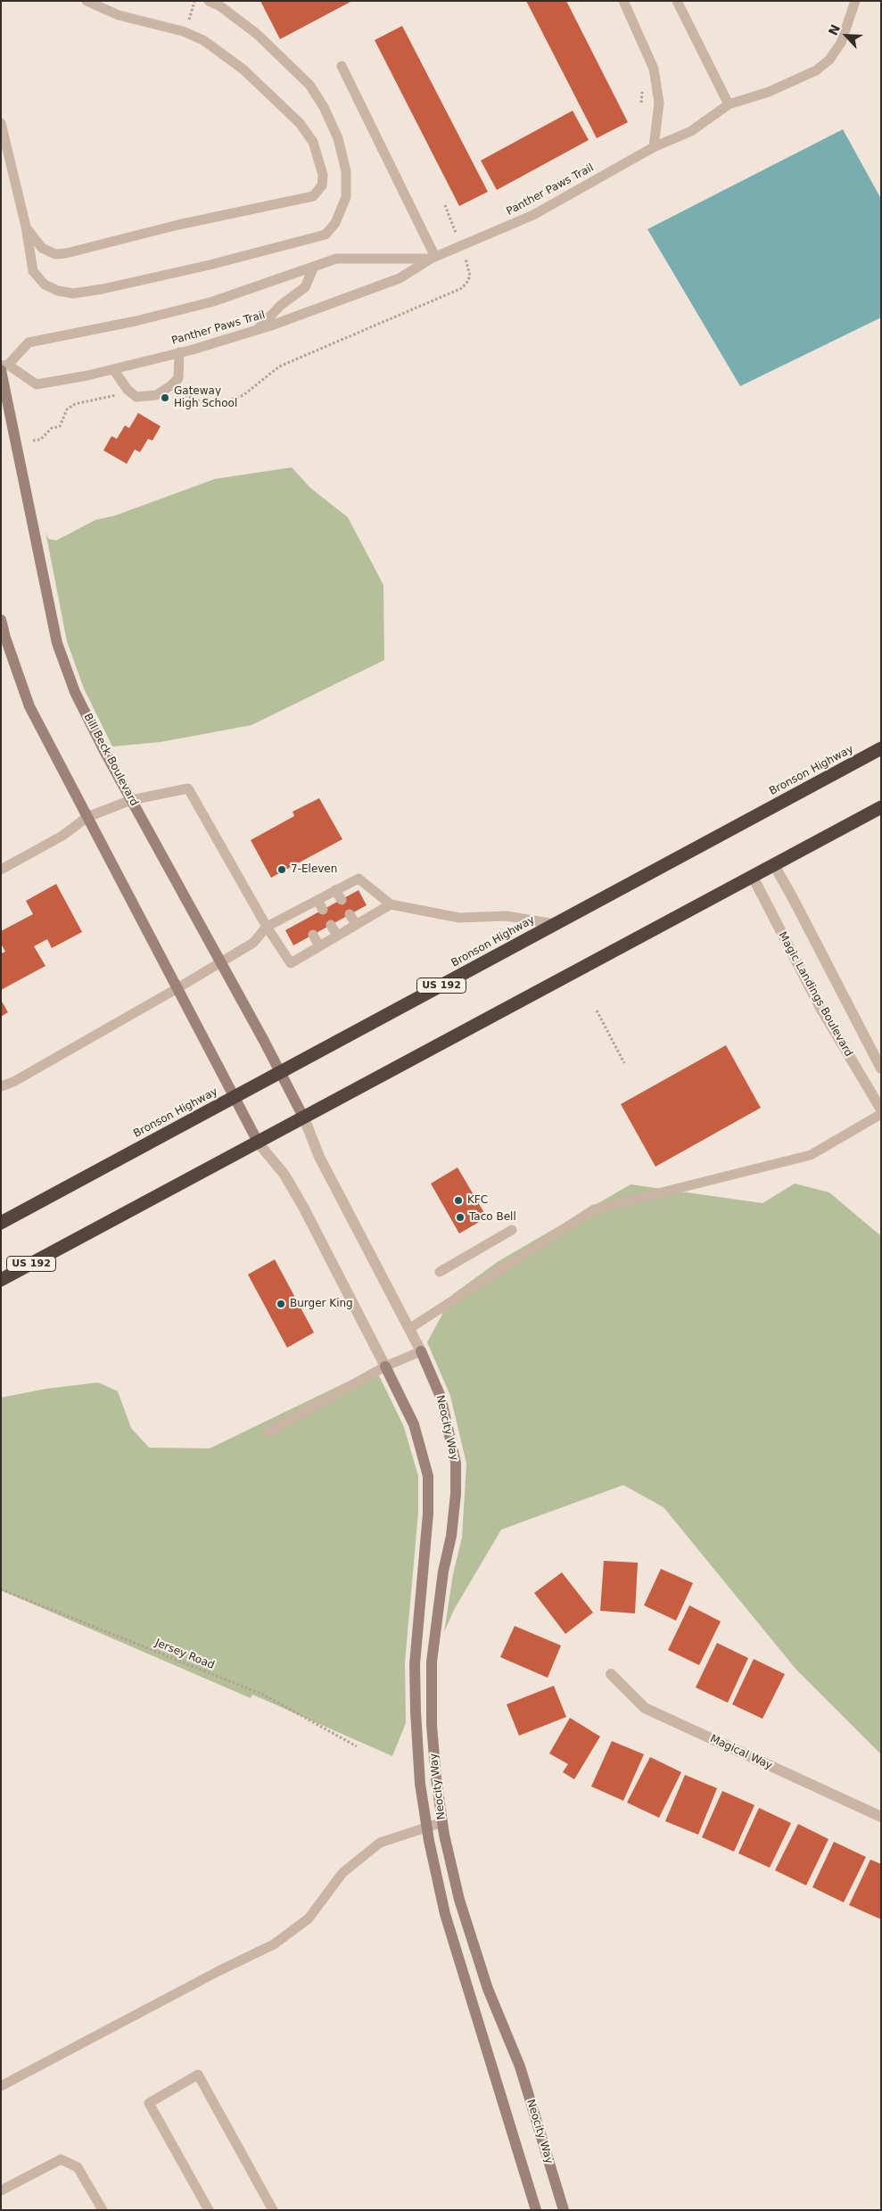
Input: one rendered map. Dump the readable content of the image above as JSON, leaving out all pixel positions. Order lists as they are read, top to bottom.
{
  "streets": {
    "highway": ["Bronson Highway", "US 192"],
    "street": [
      "Bill Beck Boulevard",
      "Magic Landings Boulevard",
      "Neocity Way",
      "Magical Way"
    ],
    "lane": ["Panther Paws Trail"],
    "path": ["Jersey Road"]
  },
  "crossings": [
    ["Panther Paws Trail", "Bill Beck Boulevard"],
    ["Bill Beck Boulevard", "Bronson Highway"],
    ["Bill Beck Boulevard", "US 192"],
    ["US 192", "Magic Landings Boulevard"]
  ],
  "places": [
    "Gateway High School",
    "7-Eleven",
    "KFC",
    "Taco Bell",
    "Burger King"
  ],
  "north": "top left"
}
